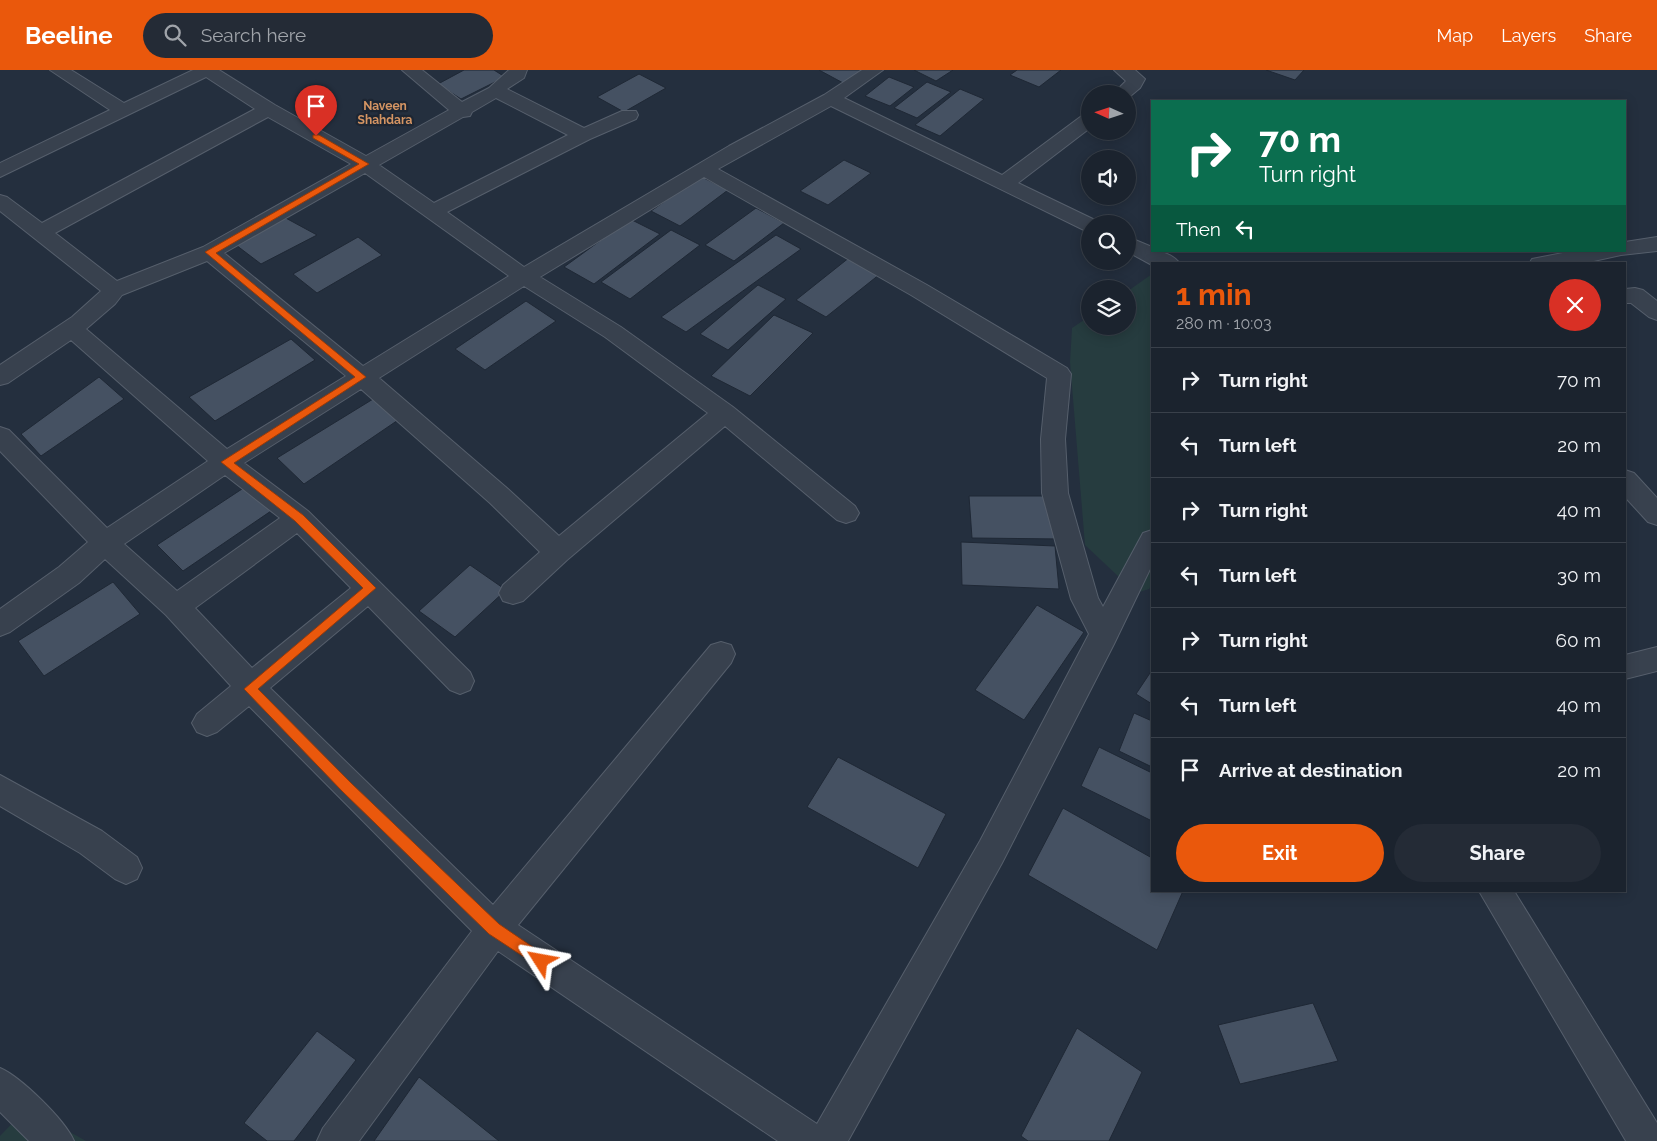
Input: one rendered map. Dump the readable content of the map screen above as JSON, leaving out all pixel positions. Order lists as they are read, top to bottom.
{
  "districts": ["Naveen Shahdara"],
  "north": "left",
  "page": {
    "header": "Beeline",
    "search": "Search here",
    "nav": ["Map", "Layers", "Share"],
    "turn": ["70 m", "Turn right"],
    "then": "Then",
    "heading": ["1 min", "280 m · 10:03"],
    "list": [
      {
        "name": "Turn right",
        "value": "70 m"
      },
      {
        "name": "Turn left",
        "value": "20 m"
      },
      {
        "name": "Turn right",
        "value": "40 m"
      },
      {
        "name": "Turn left",
        "value": "30 m"
      },
      {
        "name": "Turn right",
        "value": "60 m"
      },
      {
        "name": "Turn left",
        "value": "40 m"
      },
      {
        "name": "Arrive at destination",
        "value": "20 m"
      }
    ],
    "buttons": ["Exit", "Share"]
  }
}
